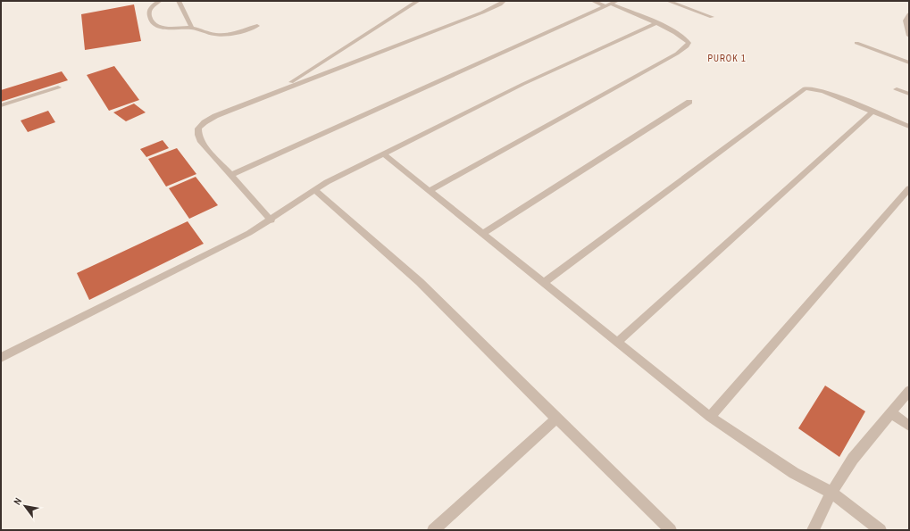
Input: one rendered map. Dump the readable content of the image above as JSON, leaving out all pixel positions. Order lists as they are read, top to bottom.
{
  "districts": ["PUROK 1"],
  "north": "top left"
}
